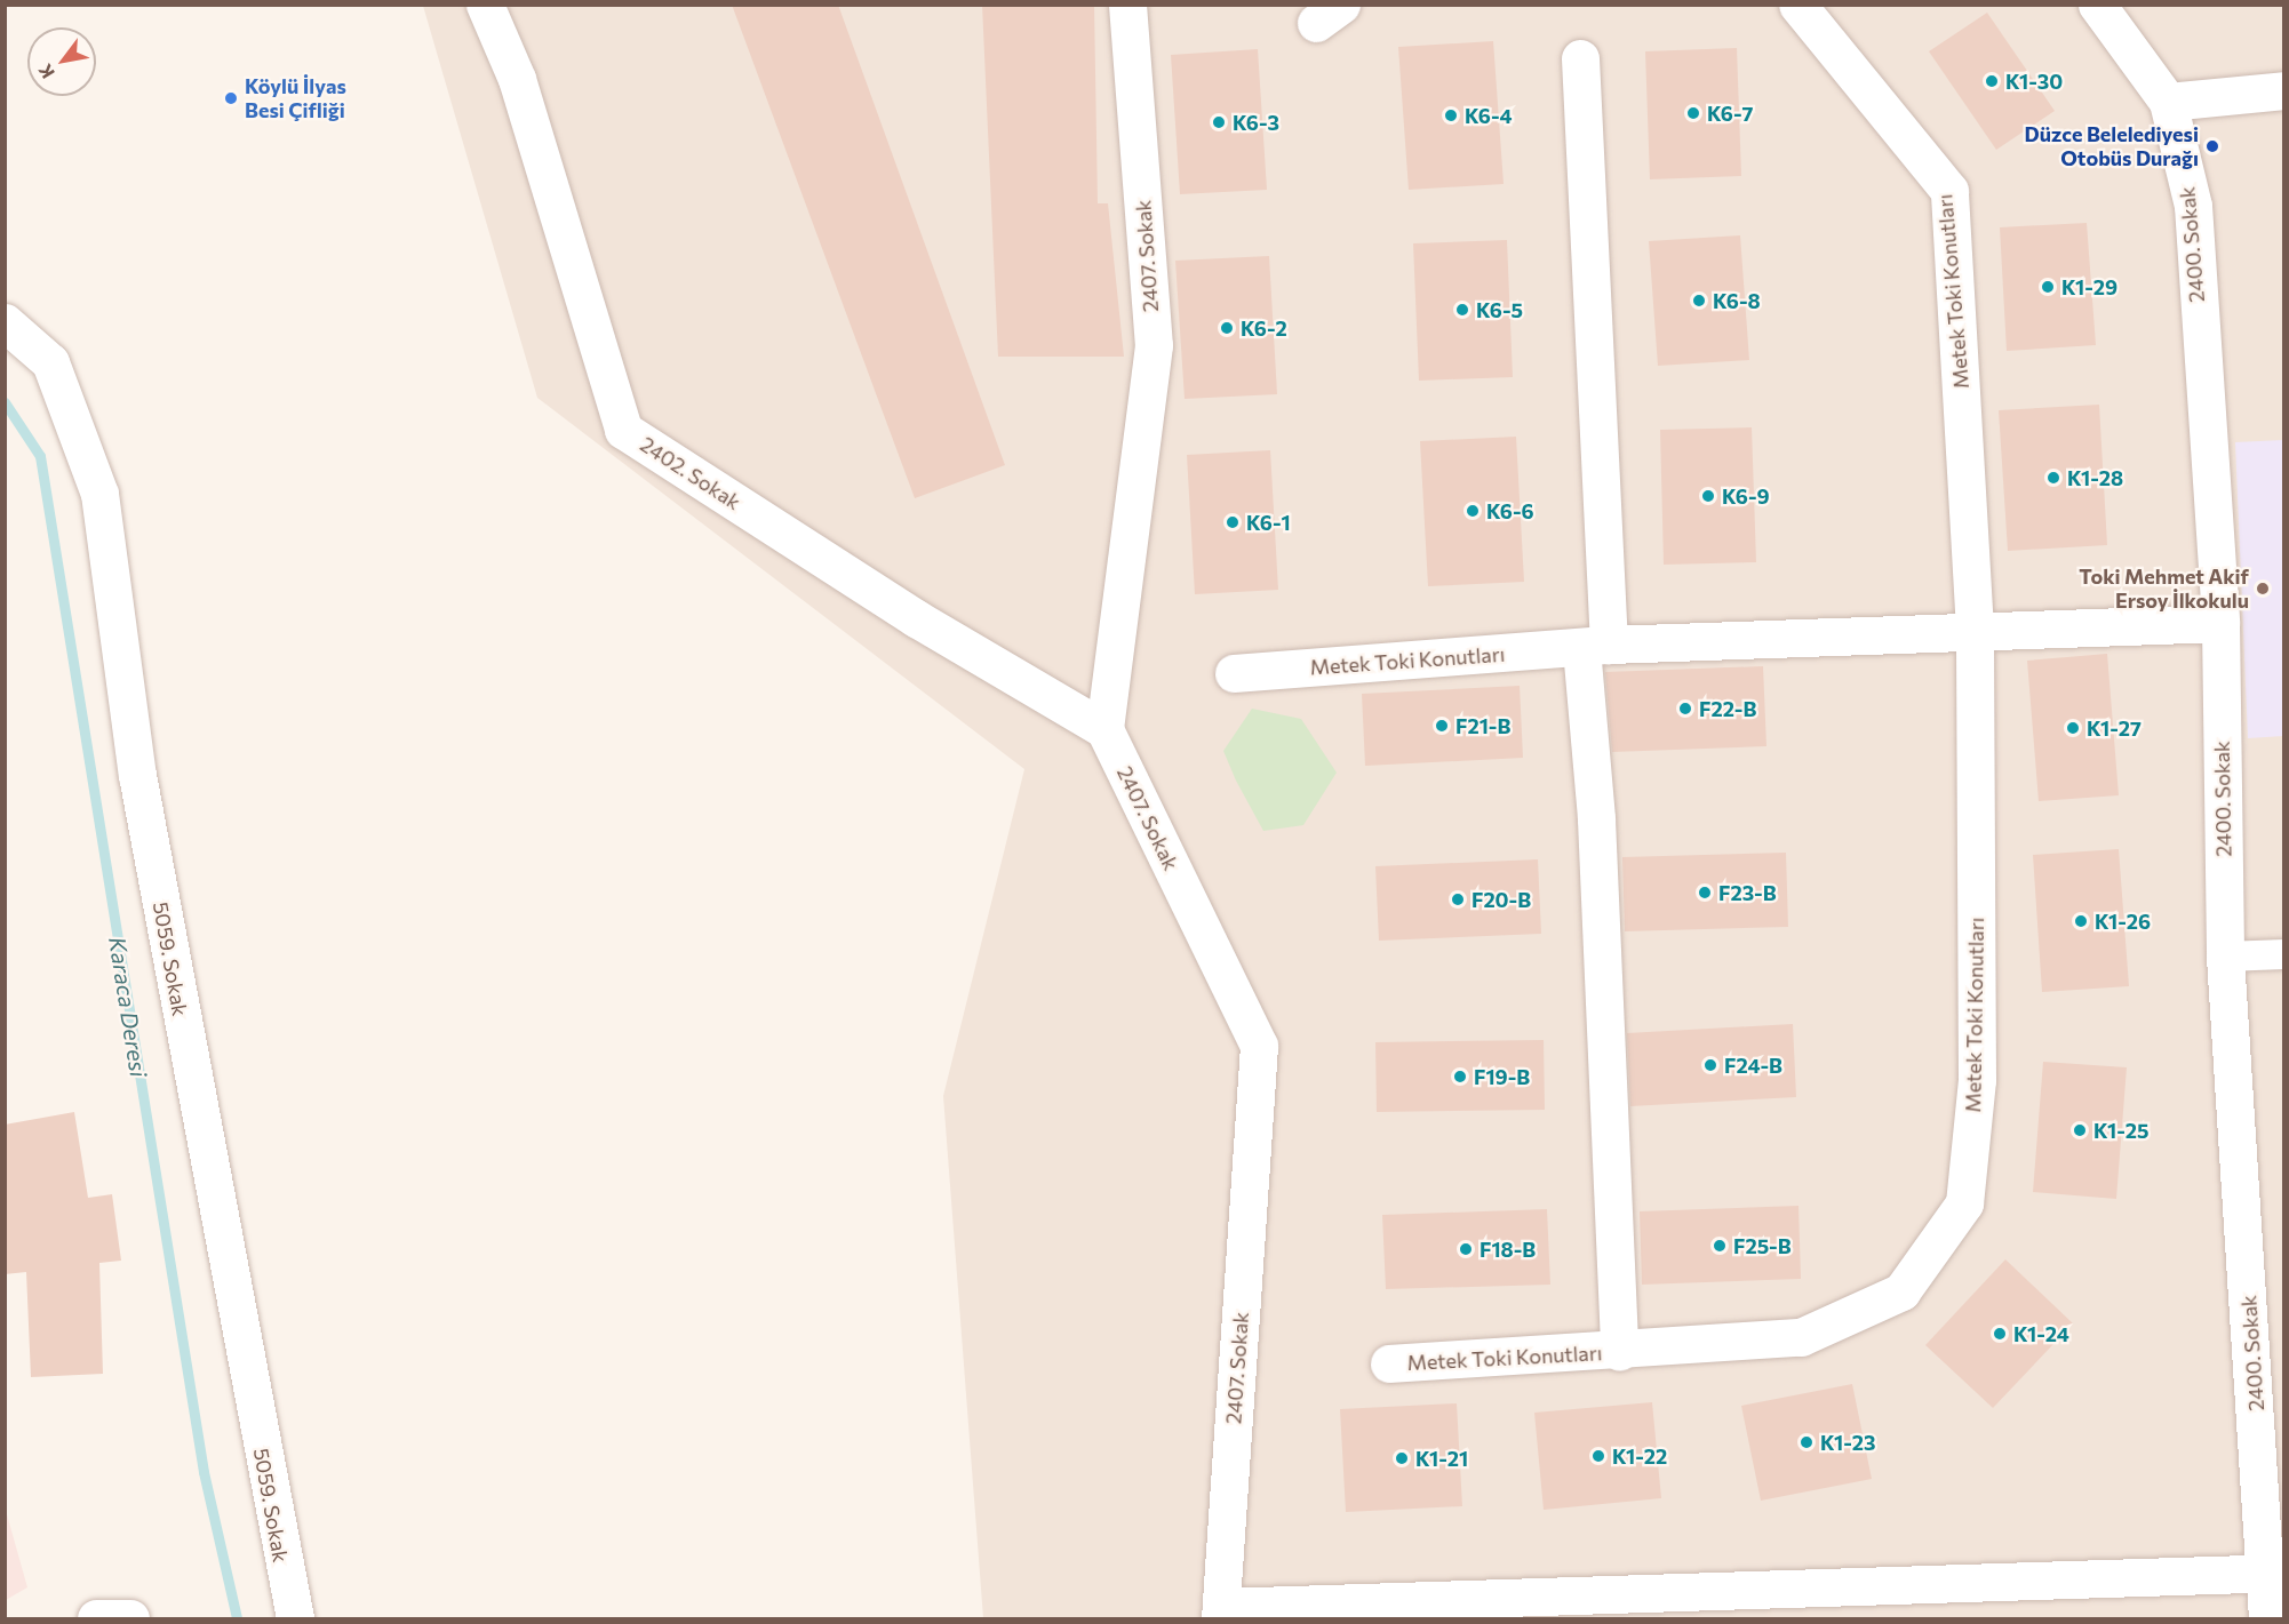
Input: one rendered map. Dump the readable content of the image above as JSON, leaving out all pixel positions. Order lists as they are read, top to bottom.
{
  "streets": {
    "street": [
      "2400. Sokak",
      "2407. Sokak",
      "Metek Toki Konutları",
      "2402. Sokak",
      "5059. Sokak"
    ]
  },
  "crossings": [
    ["2400. Sokak", "Metek Toki Konutları"],
    ["2407. Sokak", "2402. Sokak"]
  ],
  "water": ["Karaca Deresi"],
  "places": [
    "K1-30",
    "Köylü İlyas Besi Çifliği",
    "K6-7",
    "K6-4",
    "K6-3",
    "Düzce Belelediyesi Otobüs Durağı",
    "K1-29",
    "K6-8",
    "K6-5",
    "K6-2",
    "K1-28",
    "K6-9",
    "K6-6",
    "K6-1",
    "Toki Mehmet Akif Ersoy İlkokulu",
    "F22-B",
    "F21-B",
    "K1-27",
    "F23-B",
    "F20-B",
    "K1-26",
    "F24-B",
    "F19-B",
    "K1-25",
    "F25-B",
    "F18-B",
    "K1-24",
    "K1-23",
    "K1-22",
    "K1-21"
  ],
  "north": "bottom left"
}
